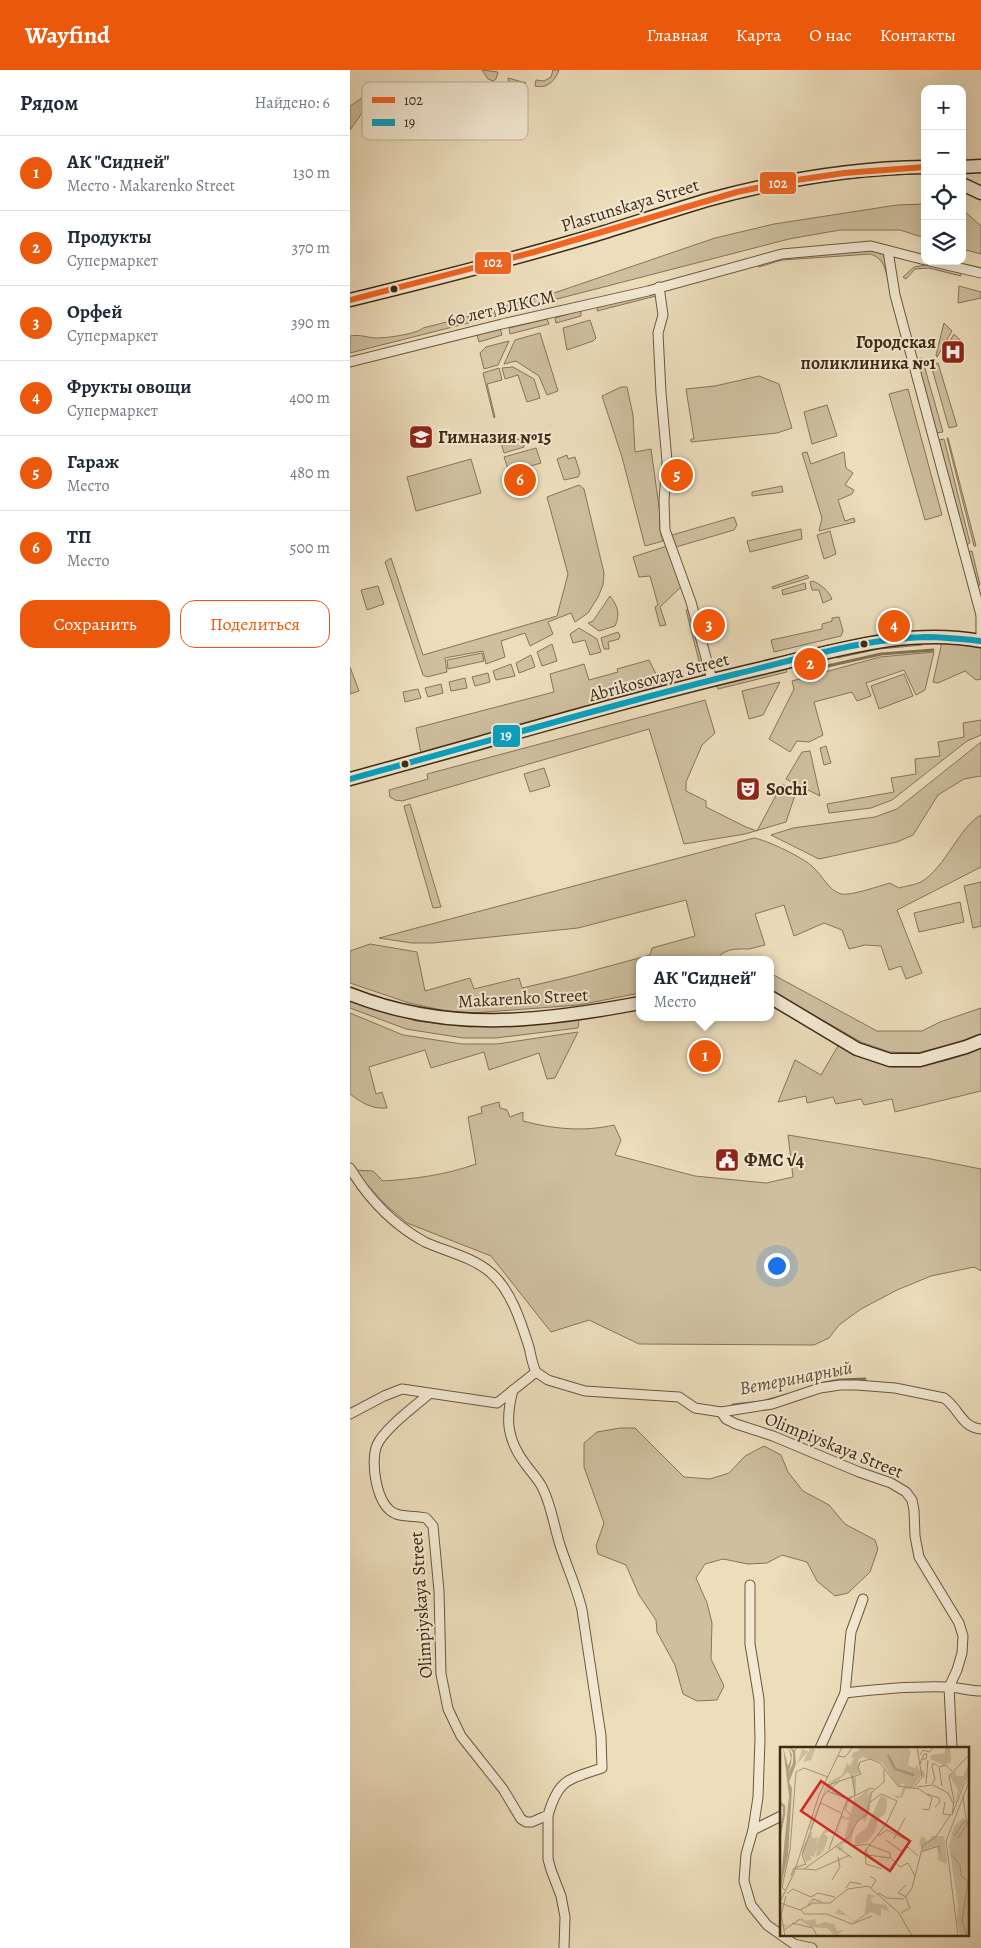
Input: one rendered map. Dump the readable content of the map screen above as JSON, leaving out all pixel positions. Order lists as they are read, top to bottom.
{
  "streets": {
    "street": [
      "Plastunskaya Street",
      "60 лет ВЛКСМ",
      "Abrikosovaya Street",
      "Makarenko Street",
      "Olimpiyskaya Street"
    ]
  },
  "crossings": [
    ["60 лет ВЛКСМ", "Abrikosovaya Street"]
  ],
  "water": ["Ветеринарный"],
  "places": {
    "hospital": ["Городская поликлиника №1"],
    "school or university": ["Гимназия №15"],
    "theatre": ["Sochi"],
    "public building": ["ФМС √4"]
  },
  "lines": ["transit line 102", "transit line 19"],
  "legend": ["102", "19"],
  "page": {
    "header": "Wayfind",
    "nav": [
      "Главная",
      "Карта",
      "О нас",
      "Контакты"
    ],
    "heading": ["Рядом", "Найдено: 6"],
    "map_buttons": ["+", "−"],
    "list": [
      {
        "mark": "1",
        "name": "АК \"Сидней\"",
        "note": "Место · Makarenko Street",
        "value": "130 m"
      },
      {
        "mark": "2",
        "name": "Продукты",
        "note": "Супермаркет",
        "value": "370 m"
      },
      {
        "mark": "3",
        "name": "Орфей",
        "note": "Супермаркет",
        "value": "390 m"
      },
      {
        "mark": "4",
        "name": "Фрукты овощи",
        "note": "Супермаркет",
        "value": "400 m"
      },
      {
        "mark": "5",
        "name": "Гараж",
        "note": "Место",
        "value": "480 m"
      },
      {
        "mark": "6",
        "name": "ТП",
        "note": "Место",
        "value": "500 m"
      }
    ],
    "pins": [
      "5",
      "6",
      "3",
      "4",
      "2",
      "1"
    ],
    "buttons": ["Сохранить", "Поделиться"],
    "popup": ["АК \"Сидней\"", "Место"]
  }
}
